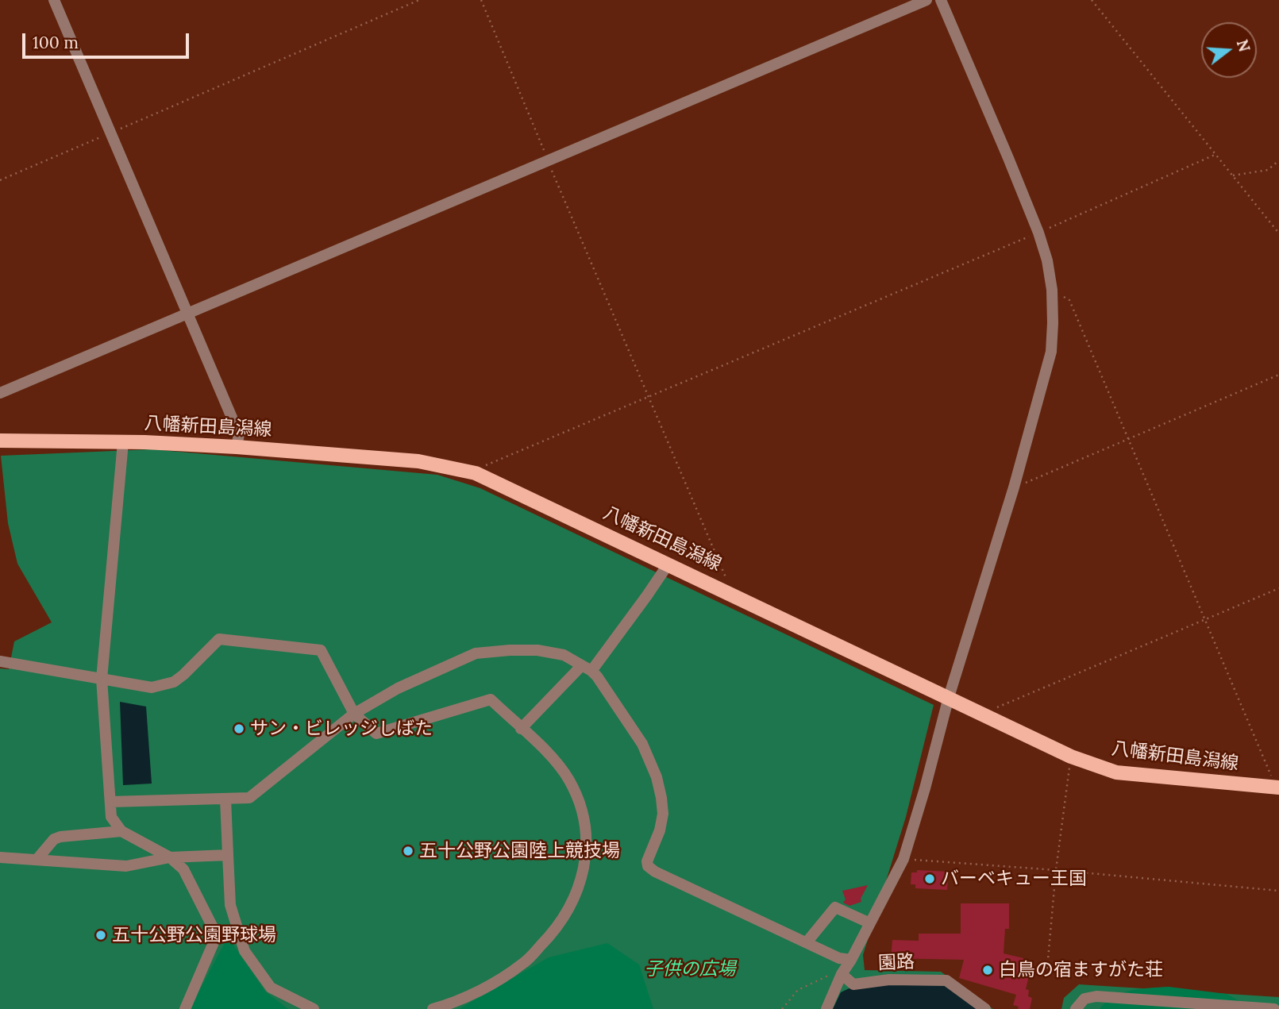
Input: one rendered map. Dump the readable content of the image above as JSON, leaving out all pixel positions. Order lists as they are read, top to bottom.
{
  "streets": {
    "main road": ["八幡新田島潟線"],
    "street": ["園路"]
  },
  "parks": ["子供の広場"],
  "places": [
    "サン・ビレッジしばた",
    "五十公野公園陸上競技場",
    "バーベキュー王国",
    "五十公野公園野球場",
    "白鳥の宿ますがた荘"
  ],
  "scale_bar": "100 m",
  "north": "right"
}
